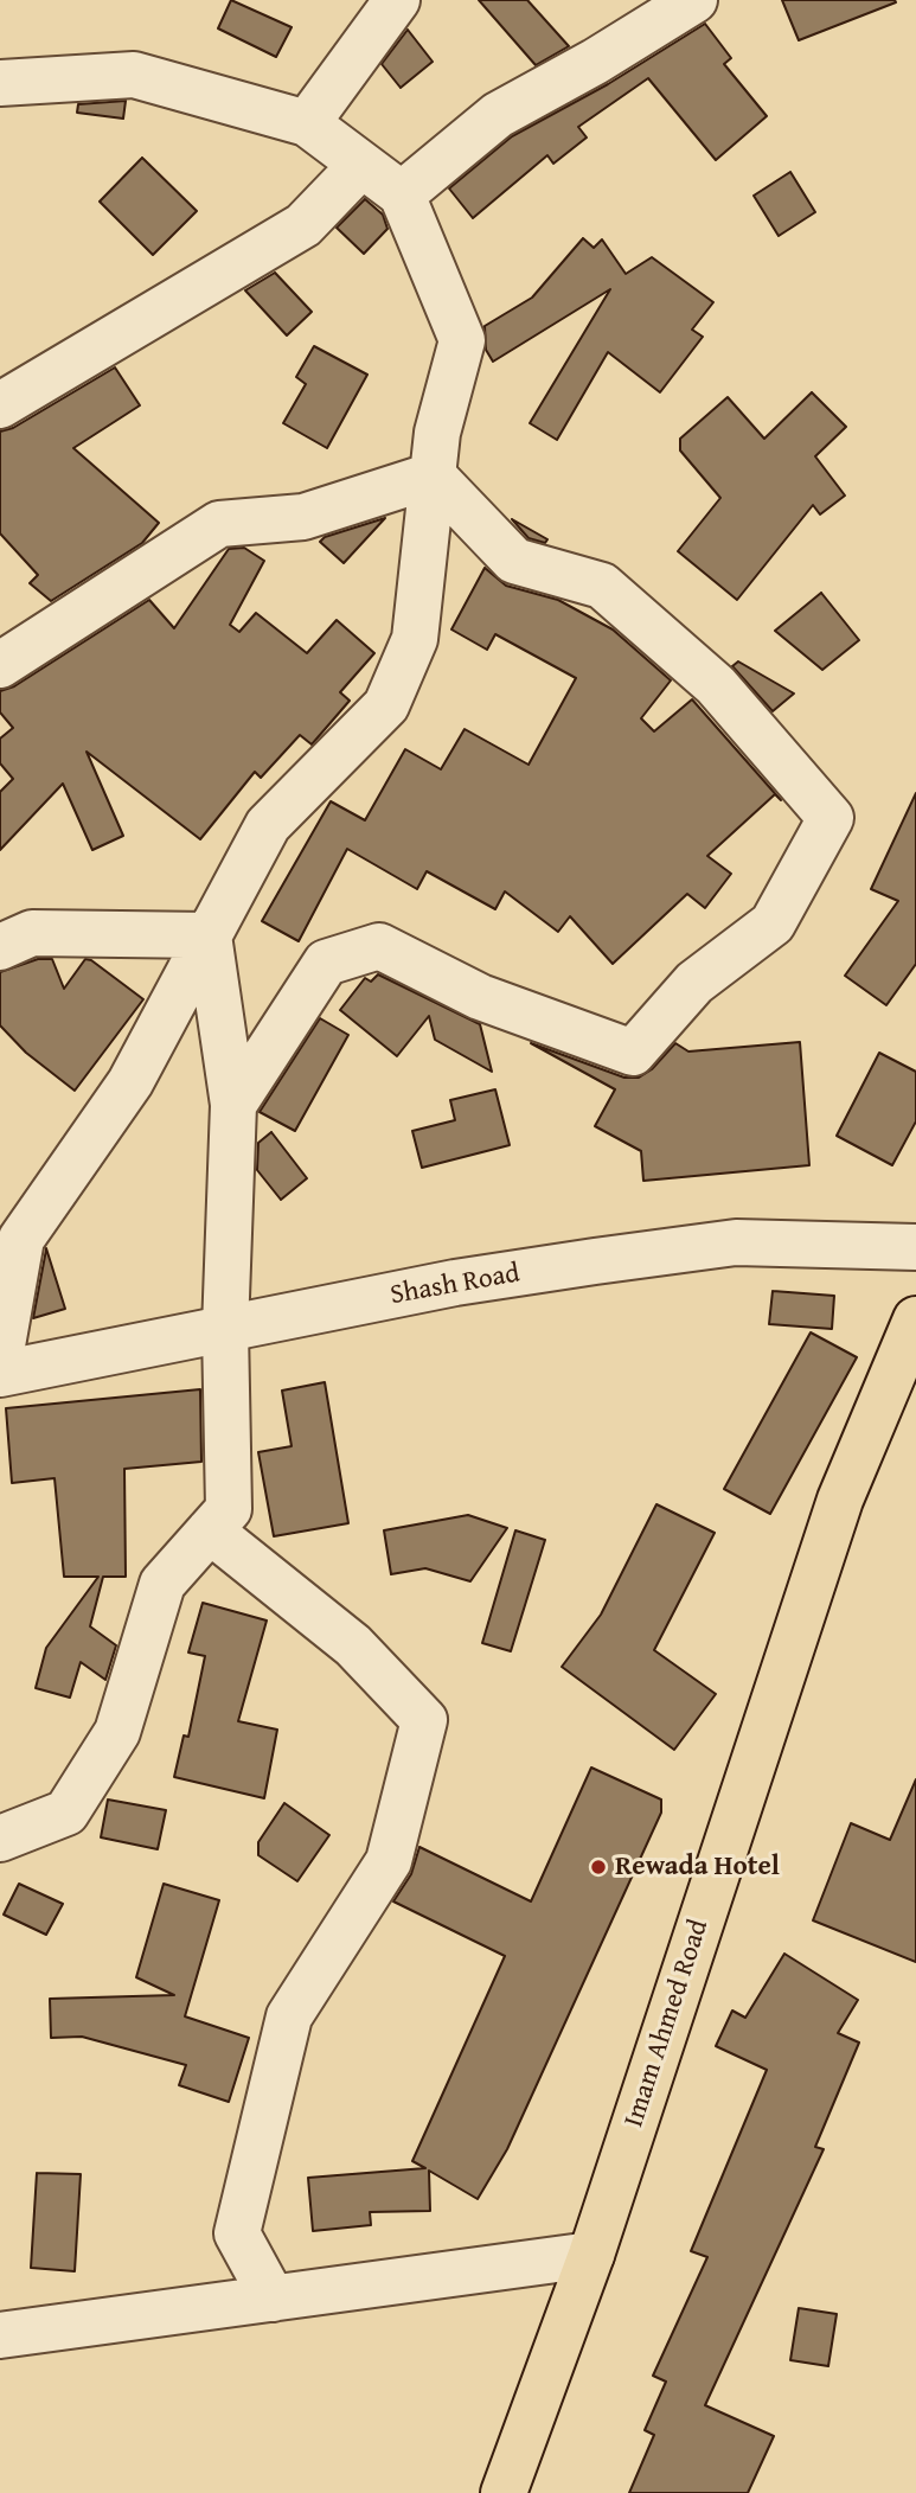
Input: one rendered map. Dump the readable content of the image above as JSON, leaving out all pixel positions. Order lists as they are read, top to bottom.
{
  "streets": {
    "highway": ["Imam Ahmed Road"],
    "street": ["Shash Road"]
  },
  "places": ["Rewada Hotel"]
}
